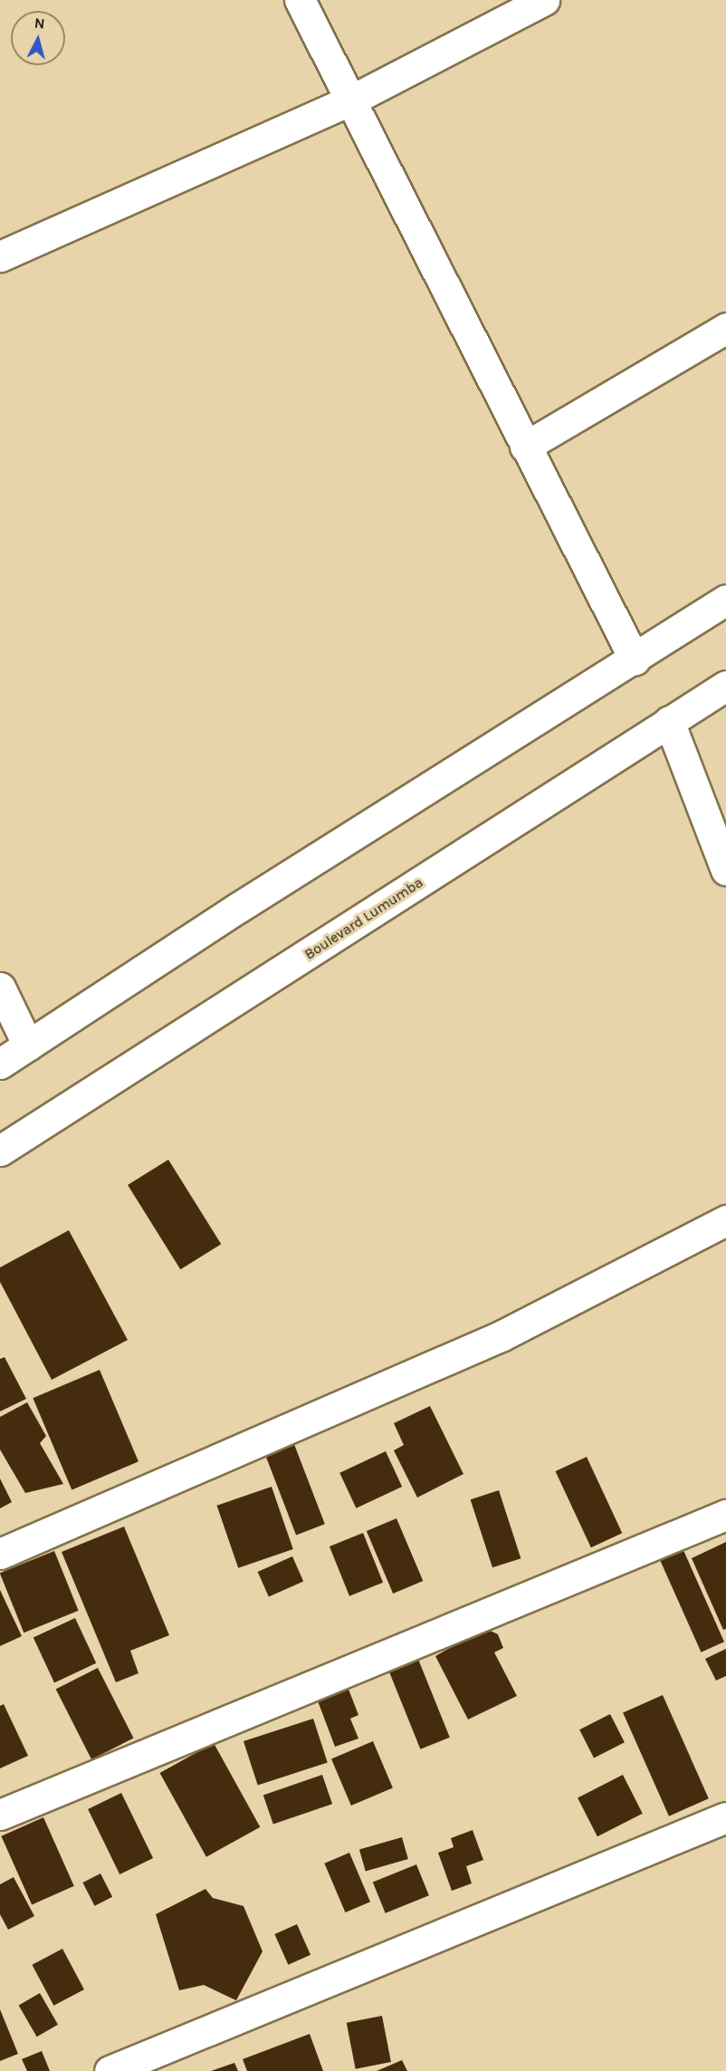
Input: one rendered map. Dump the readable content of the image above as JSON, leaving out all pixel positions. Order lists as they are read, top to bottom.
{
  "streets": {
    "main road": ["Boulevard Lumumba"]
  },
  "north": "top"
}
